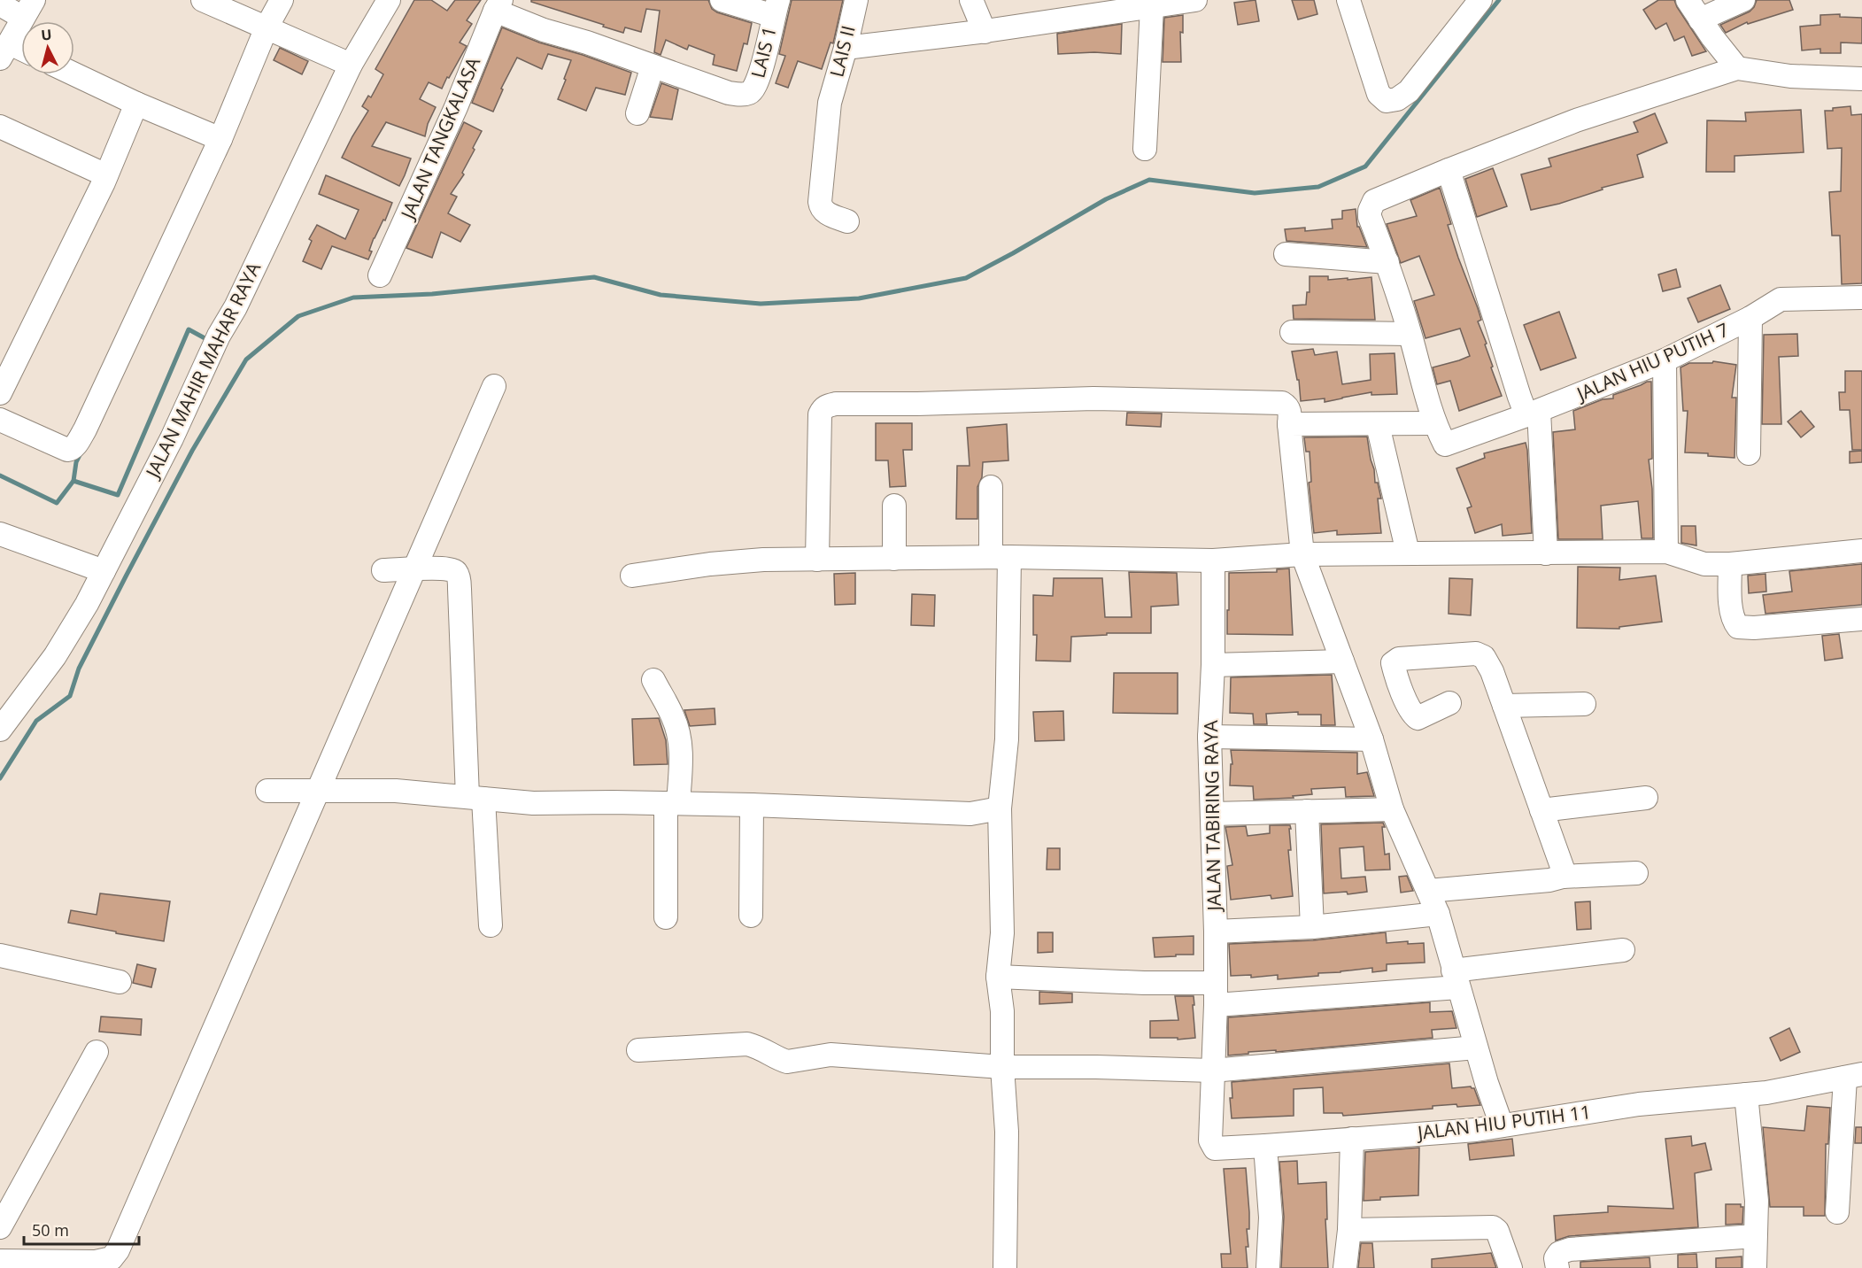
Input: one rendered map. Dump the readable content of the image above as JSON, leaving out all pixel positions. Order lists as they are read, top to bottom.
{
  "streets": {
    "street": [
      "LAIS II",
      "LAIS 1",
      "JALAN TANGKALASA",
      "JALAN HIU PUTIH 7",
      "JALAN MAHIR MAHAR RAYA",
      "JALAN TABIRING RAYA",
      "JALAN HIU PUTIH 11"
    ]
  },
  "crossings": [
    ["JALAN TABIRING RAYA", "JALAN HIU PUTIH 11"]
  ],
  "scale_bar": "50 m",
  "north": "top"
}
